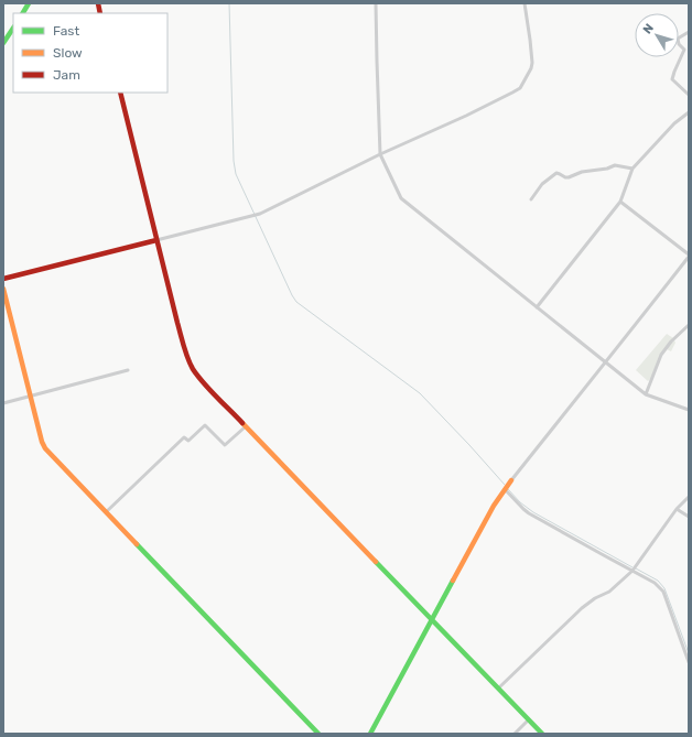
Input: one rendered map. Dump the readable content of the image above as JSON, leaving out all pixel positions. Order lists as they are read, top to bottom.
{
  "legend": ["Fast", "Slow", "Jam"],
  "north": "top left"
}
